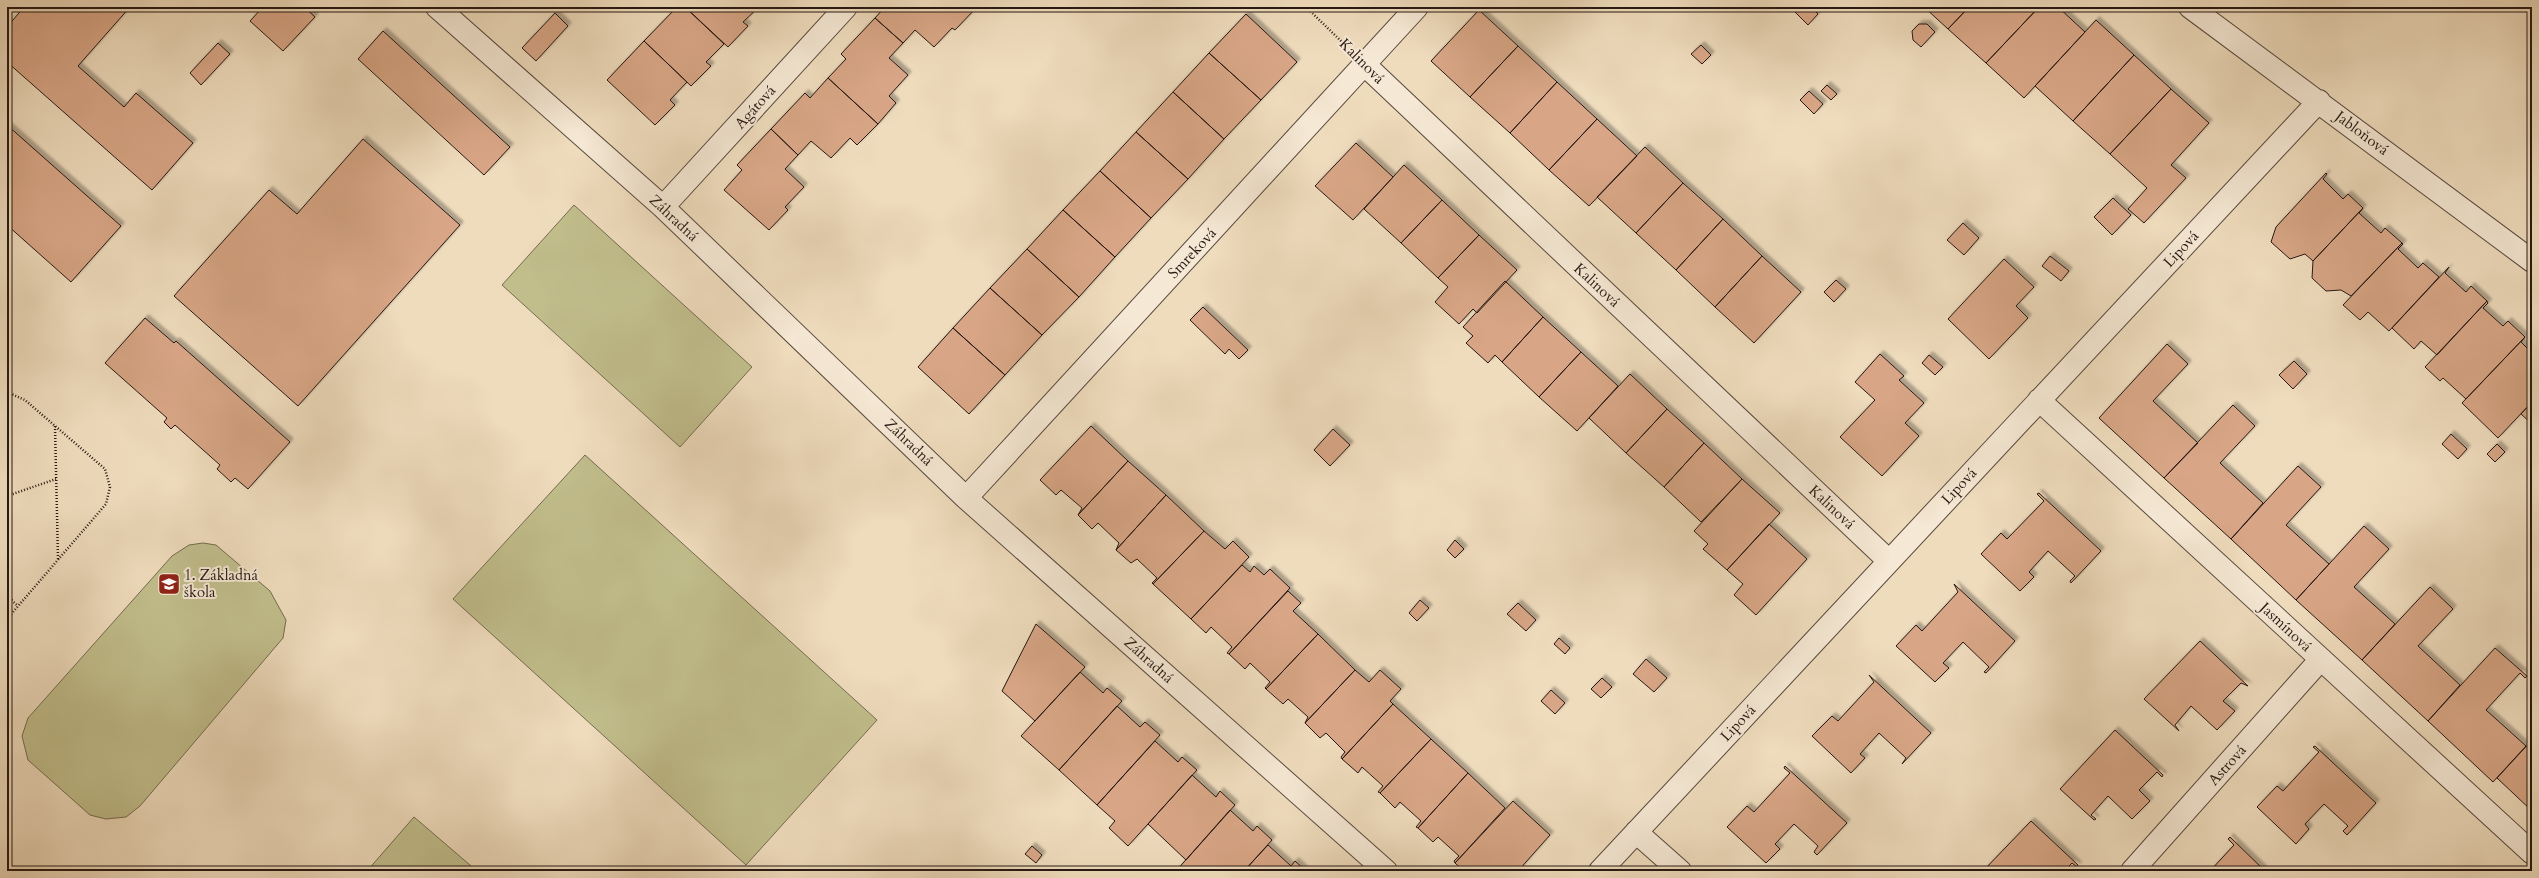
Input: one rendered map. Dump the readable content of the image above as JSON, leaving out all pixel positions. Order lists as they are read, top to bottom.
{
  "streets": {
    "street": [
      "Kalinová",
      "Agátová",
      "Jabloňová",
      "Záhradná",
      "Lipová",
      "Smreková",
      "Jasmínová",
      "Astrová"
    ]
  },
  "crossings": [
    ["Kalinová", "Lipová"],
    ["Kalinová", "Smreková"],
    ["Agátová", "Záhradná"],
    ["Jabloňová", "Lipová"],
    ["Záhradná", "Smreková"],
    ["Lipová", "Jasmínová"],
    ["Jasmínová", "Astrová"]
  ],
  "places": {
    "school or university": ["1. Základná škola"]
  }
}
